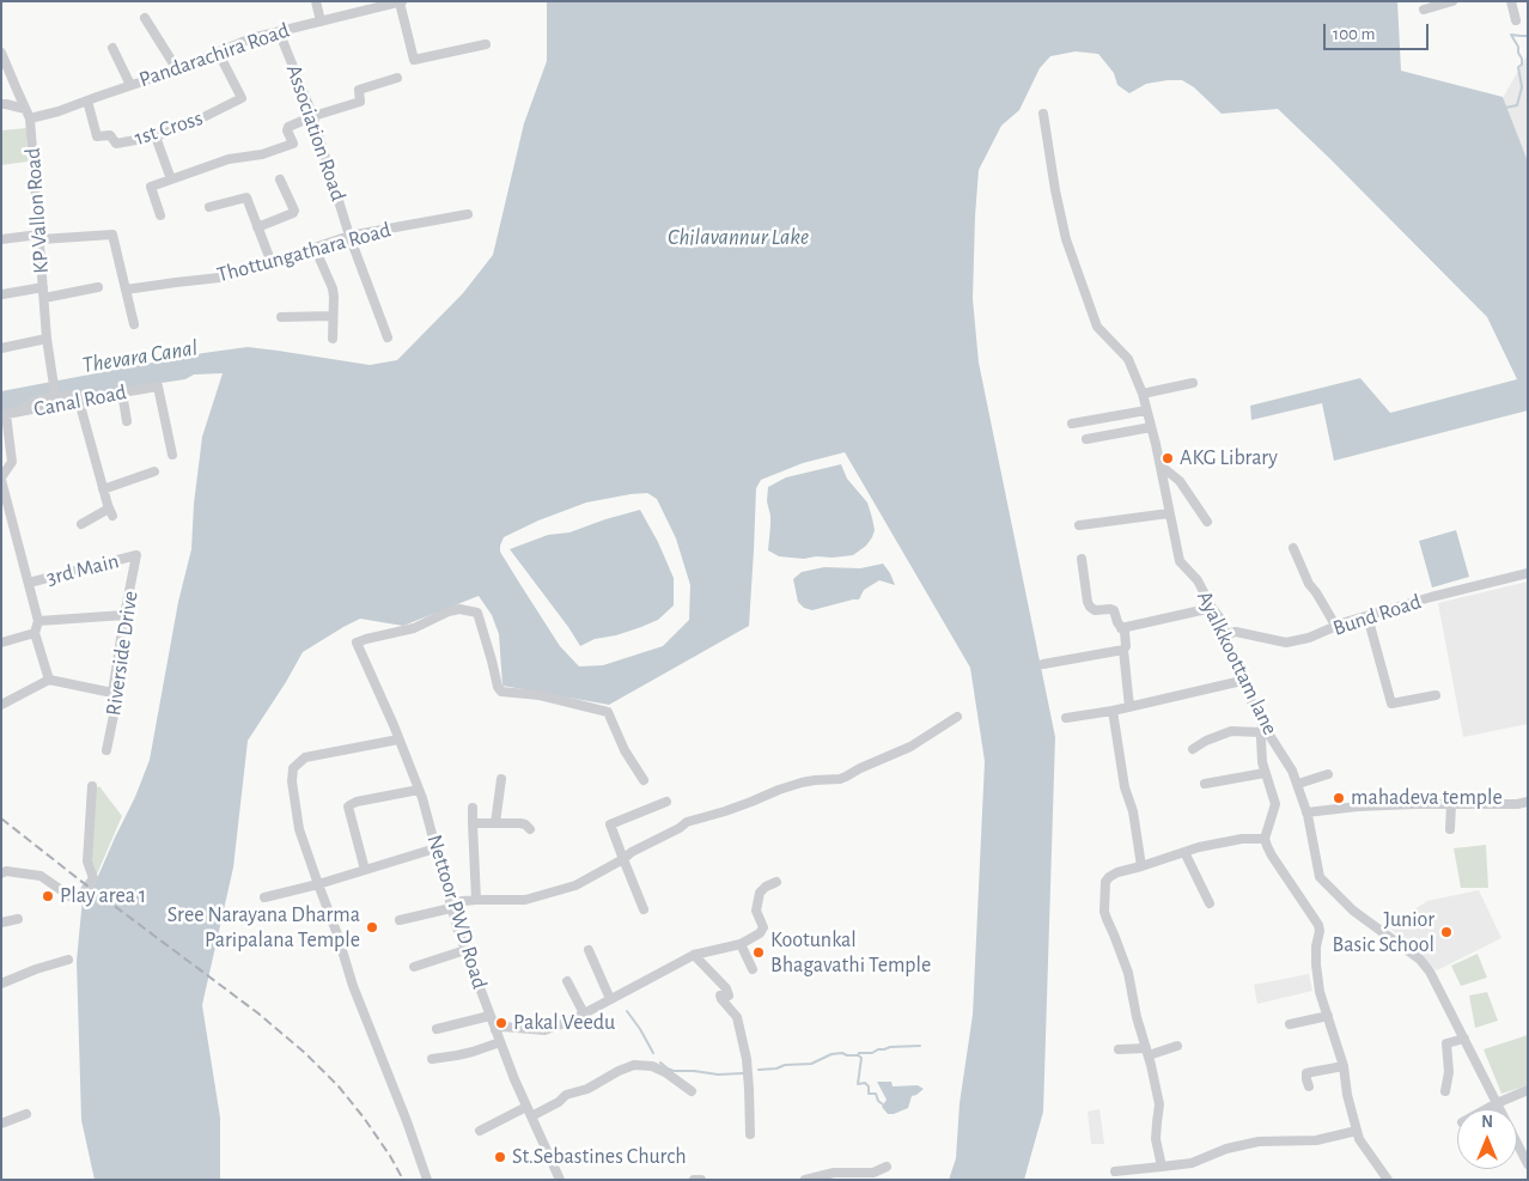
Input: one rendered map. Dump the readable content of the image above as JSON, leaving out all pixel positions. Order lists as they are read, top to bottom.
{
  "streets": {
    "street": [
      "Pandarachira Road",
      "1st Cross",
      "Association Road",
      "KP Vallon Road",
      "Thottungathara Road",
      "Canal Road",
      "3rd Main",
      "Bund Road",
      "Riverside Drive",
      "Ayalkkoottam lane",
      "Nettoor PWD Road"
    ]
  },
  "crossings": [
    ["Pandarachira Road", "1st Cross"],
    ["Pandarachira Road", "Association Road"],
    ["Pandarachira Road", "KP Vallon Road"],
    ["Association Road", "Thottungathara Road"],
    ["3rd Main", "Riverside Drive"],
    ["Bund Road", "Ayalkkoottam lane"]
  ],
  "water": ["Chilavannur Lake", "Thevara Canal"],
  "places": [
    "AKG Library",
    "mahadeva temple",
    "Play area 1",
    "Sree Narayana Dharma Paripalana Temple",
    "Junior Basic School",
    "Kootunkal Bhagavathi Temple",
    "Pakal Veedu",
    "St.Sebastines Church"
  ],
  "scale_bar": "100 m",
  "north": "top"
}
